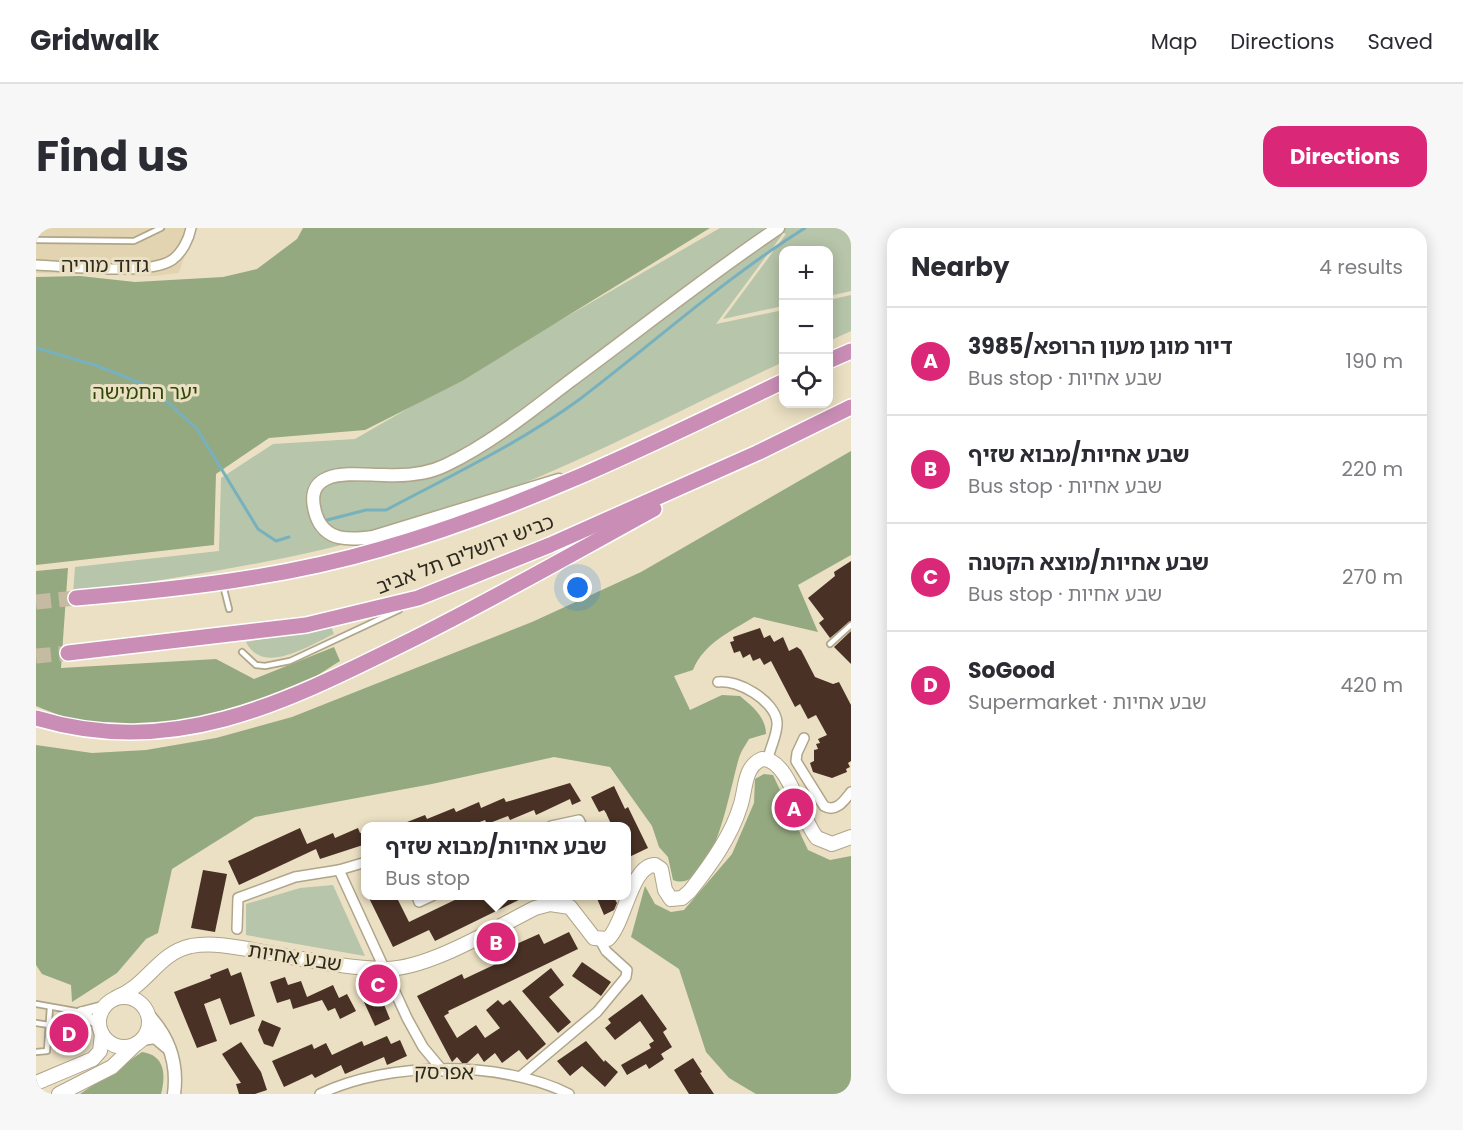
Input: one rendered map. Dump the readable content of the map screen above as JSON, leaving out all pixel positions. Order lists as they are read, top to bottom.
{
  "streets": {
    "highway": ["כביש ירושלים תל אביב"],
    "main road": ["שבע אחיות"],
    "street": ["גדוד מוריה", "אפרסק"]
  },
  "parks": ["יער החמישה"],
  "page": {
    "header": "Gridwalk",
    "nav": ["Map", "Directions", "Saved"],
    "title": "Find us",
    "buttons": "Directions",
    "heading": ["Nearby", "4 results"],
    "map_buttons": ["+", "−"],
    "list": [
      {
        "mark": "A",
        "name": "3985/דיור מוגן מעון הרופא",
        "note": "Bus stop · שבע אחיות",
        "value": "190 m"
      },
      {
        "mark": "B",
        "name": "שבע אחיות/מבוא שזיף",
        "note": "Bus stop · שבע אחיות",
        "value": "220 m"
      },
      {
        "mark": "C",
        "name": "שבע אחיות/מוצא הקטנה",
        "note": "Bus stop · שבע אחיות",
        "value": "270 m"
      },
      {
        "mark": "D",
        "name": "SoGood",
        "note": "Supermarket · שבע אחיות",
        "value": "420 m"
      }
    ],
    "pins": [
      "A",
      "B",
      "C",
      "D"
    ],
    "popup": ["שבע אחיות/מבוא שזיף", "Bus stop"]
  }
}
